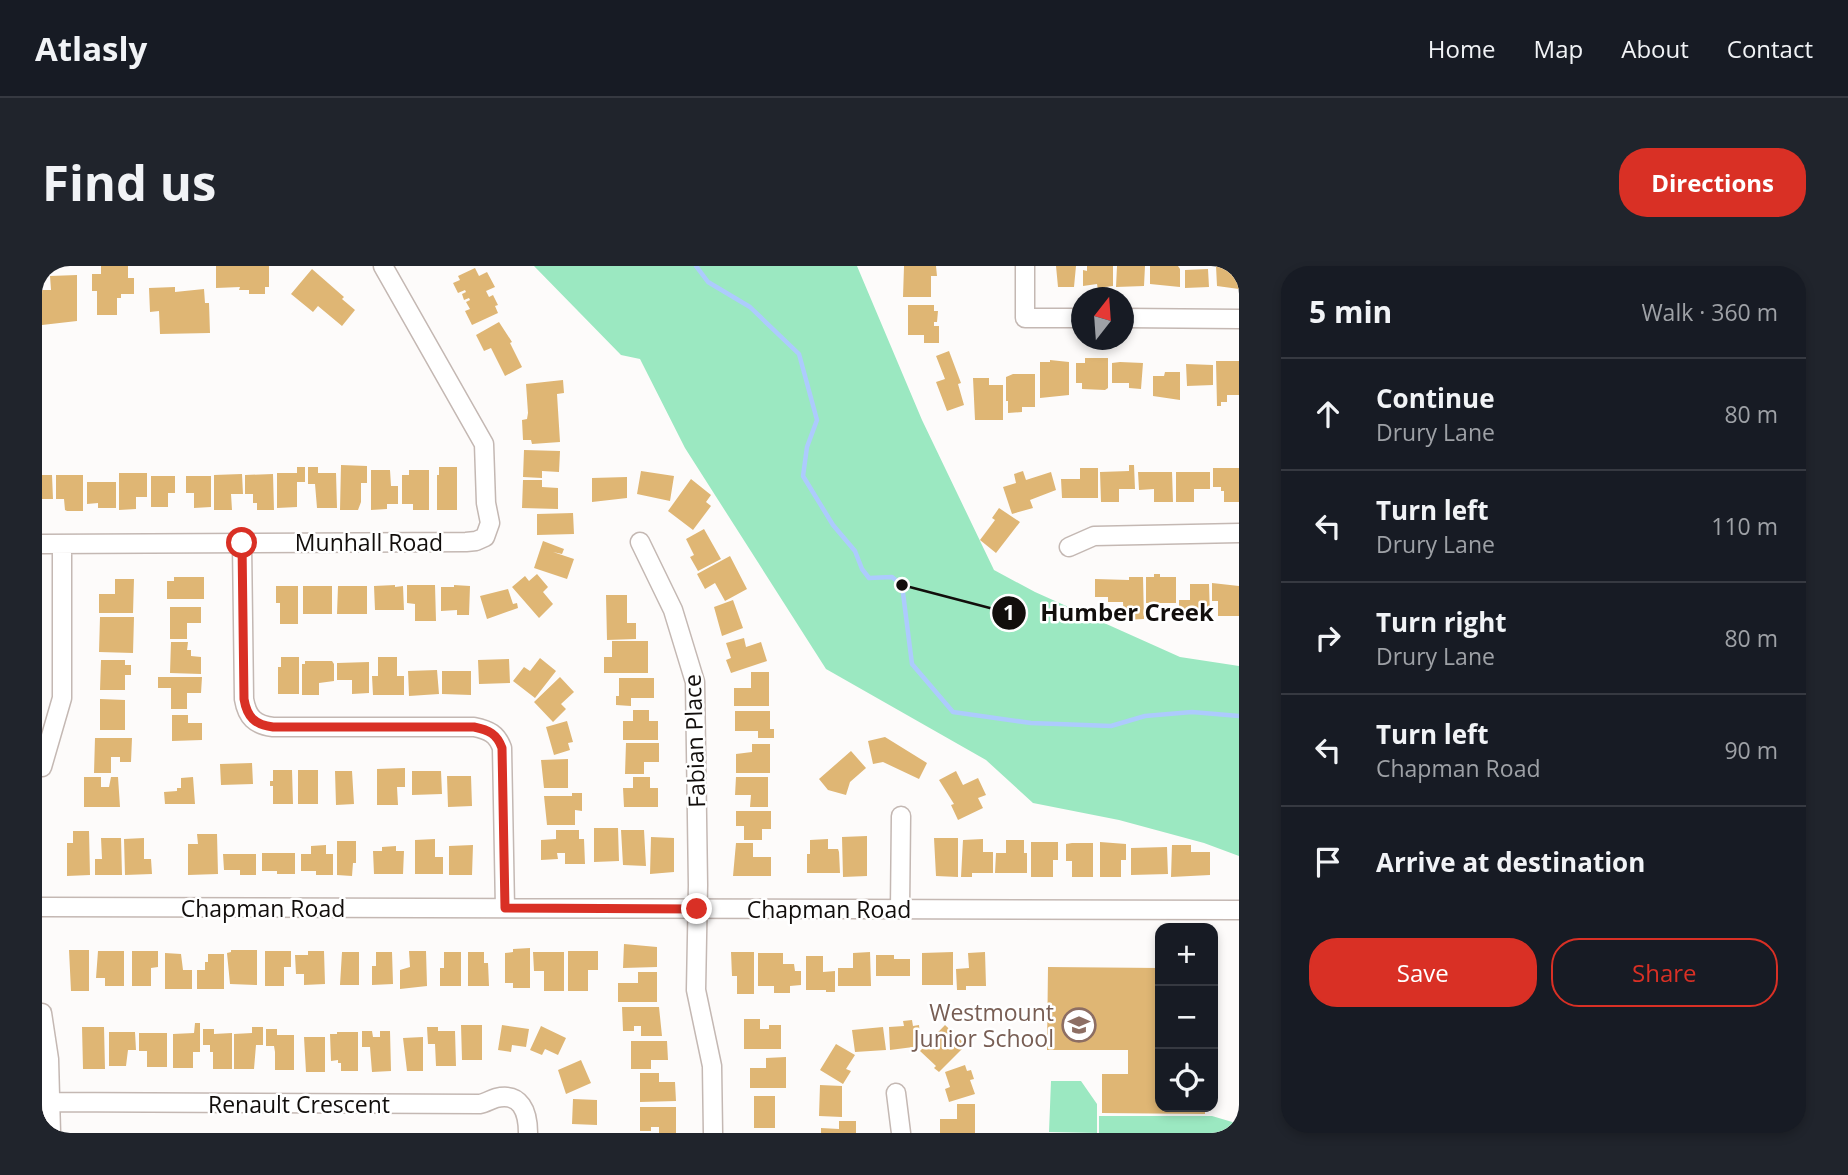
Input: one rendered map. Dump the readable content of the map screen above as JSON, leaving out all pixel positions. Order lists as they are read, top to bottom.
{
  "streets": {
    "street": [
      "Munhall Road",
      "Fabian Place",
      "Chapman Road",
      "Renault Crescent"
    ]
  },
  "crossings": [
    ["Fabian Place", "Chapman Road"]
  ],
  "places": {
    "other": ["Humber Creek"],
    "school or university": ["Westmount Junior School"]
  },
  "north": "top",
  "page": {
    "header": "Atlasly",
    "nav": [
      "Home",
      "Map",
      "About",
      "Contact"
    ],
    "buttons": [
      "Directions",
      ["Save", "Share"]
    ],
    "title": "Find us",
    "heading": ["5 min", "Walk · 360 m"],
    "list": [
      ["Continue", "Drury Lane", "80 m"],
      ["Turn left", "Drury Lane", "110 m"],
      ["Turn right", "Drury Lane", "80 m"],
      ["Turn left", "Chapman Road", "90 m"],
      "Arrive at destination"
    ],
    "map_buttons": ["+", "−"]
  }
}
